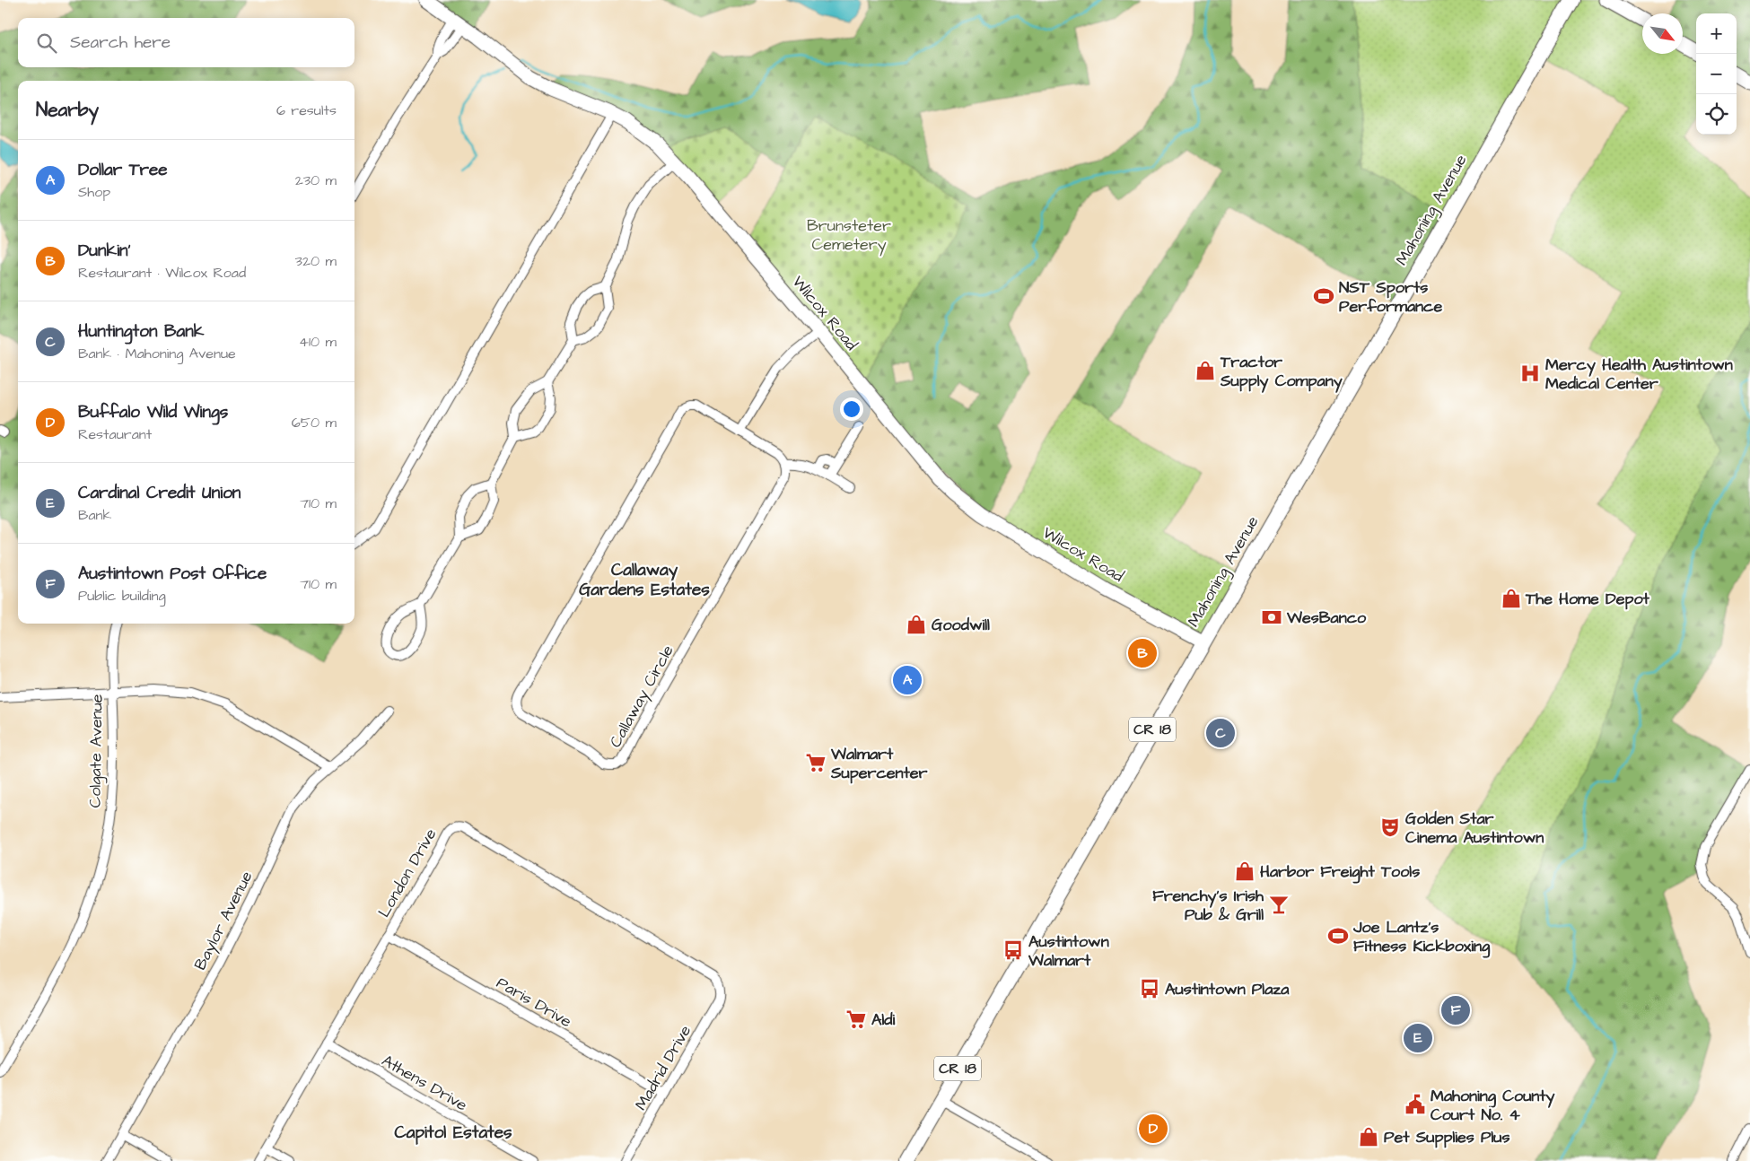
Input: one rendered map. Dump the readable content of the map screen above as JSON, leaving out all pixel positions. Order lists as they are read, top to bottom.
{
  "streets": {
    "main road": ["Mahoning Avenue", "CR 18"],
    "street": [
      "Wilcox Road",
      "Callaway Circle",
      "Colgate Avenue",
      "London Drive",
      "Baylor Avenue",
      "Paris Drive",
      "Madrid Drive",
      "Athens Drive"
    ]
  },
  "crossings": [
    ["Mahoning Avenue", "Wilcox Road"],
    ["London Drive", "Paris Drive"],
    ["London Drive", "Madrid Drive"],
    ["London Drive", "Athens Drive"],
    ["Paris Drive", "Madrid Drive"]
  ],
  "districts": ["Callaway Gardens Estates", "Capitol Estates"],
  "parks": ["Brunsteter Cemetery"],
  "places": {
    "sports": ["NST Sports Performance", "Joe Lantz's Fitness Kickboxing"],
    "shop": [
      "Tractor Supply Company",
      "The Home Depot",
      "Goodwill",
      "Harbor Freight Tools",
      "Pet Supplies Plus"
    ],
    "hospital": ["Mercy Health Austintown Medical Center"],
    "bank": ["WesBanco"],
    "supermarket": ["Walmart Supercenter", "Aldi"],
    "theatre": ["Golden Star Cinema Austintown"],
    "bar": ["Frenchy's Irish Pub & Grill"],
    "bus stop": ["Austintown Walmart", "Austintown Plaza"],
    "public building": ["Mahoning County Court No. 4"]
  },
  "north": "bottom right",
  "page": {
    "map_buttons": ["+", "−"],
    "search": "Search here",
    "heading": ["Nearby", "6 results"],
    "list": [
      {
        "mark": "A",
        "name": "Dollar Tree",
        "note": "Shop",
        "value": "230 m"
      },
      {
        "mark": "B",
        "name": "Dunkin'",
        "note": "Restaurant · Wilcox Road",
        "value": "320 m"
      },
      {
        "mark": "C",
        "name": "Huntington Bank",
        "note": "Bank · Mahoning Avenue",
        "value": "410 m"
      },
      {
        "mark": "D",
        "name": "Buffalo Wild Wings",
        "note": "Restaurant",
        "value": "650 m"
      },
      {
        "mark": "E",
        "name": "Cardinal Credit Union",
        "note": "Bank",
        "value": "710 m"
      },
      {
        "mark": "F",
        "name": "Austintown Post Office",
        "note": "Public building",
        "value": "710 m"
      }
    ],
    "pins": [
      "B",
      "A",
      "C",
      "F",
      "E",
      "D"
    ]
  }
}
